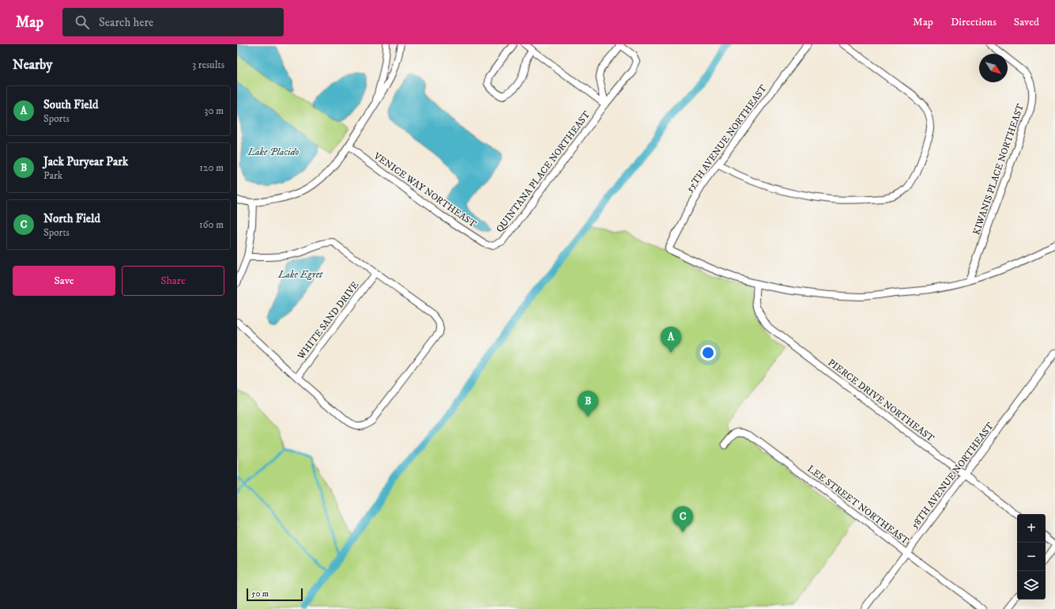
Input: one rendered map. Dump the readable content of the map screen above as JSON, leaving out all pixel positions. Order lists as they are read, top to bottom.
{
  "streets": {
    "street": [
      "55TH AVENUE NORTHEAST",
      "KIWANIS PLACE NORTHEAST",
      "QUINTANA PLACE NORTHEAST",
      "VENICE WAY NORTHEAST",
      "WHITE SAND DRIVE",
      "PIERCE DRIVE NORTHEAST",
      "58TH AVENUE NORTHEAST",
      "LEE STREET NORTHEAST"
    ]
  },
  "crossings": [
    ["55TH AVENUE NORTHEAST", "PIERCE DRIVE NORTHEAST"],
    ["QUINTANA PLACE NORTHEAST", "VENICE WAY NORTHEAST"],
    ["PIERCE DRIVE NORTHEAST", "58TH AVENUE NORTHEAST"],
    ["58TH AVENUE NORTHEAST", "LEE STREET NORTHEAST"]
  ],
  "water": ["Lake Placido", "Lake Egret"],
  "scale_bar": "50 m",
  "north": "bottom right",
  "page": {
    "header": "Map",
    "search": "Search here",
    "nav": ["Map", "Directions", "Saved"],
    "heading": ["Nearby", "3 results"],
    "list": [
      {
        "mark": "A",
        "name": "South Field",
        "note": "Sports",
        "value": "30 m"
      },
      {
        "mark": "B",
        "name": "Jack Puryear Park",
        "note": "Park",
        "value": "120 m"
      },
      {
        "mark": "C",
        "name": "North Field",
        "note": "Sports",
        "value": "160 m"
      }
    ],
    "buttons": ["Save", "Share"],
    "pins": ["A", "B", "C"],
    "map_buttons": ["+", "−"],
    "scale": "50 m"
  }
}
